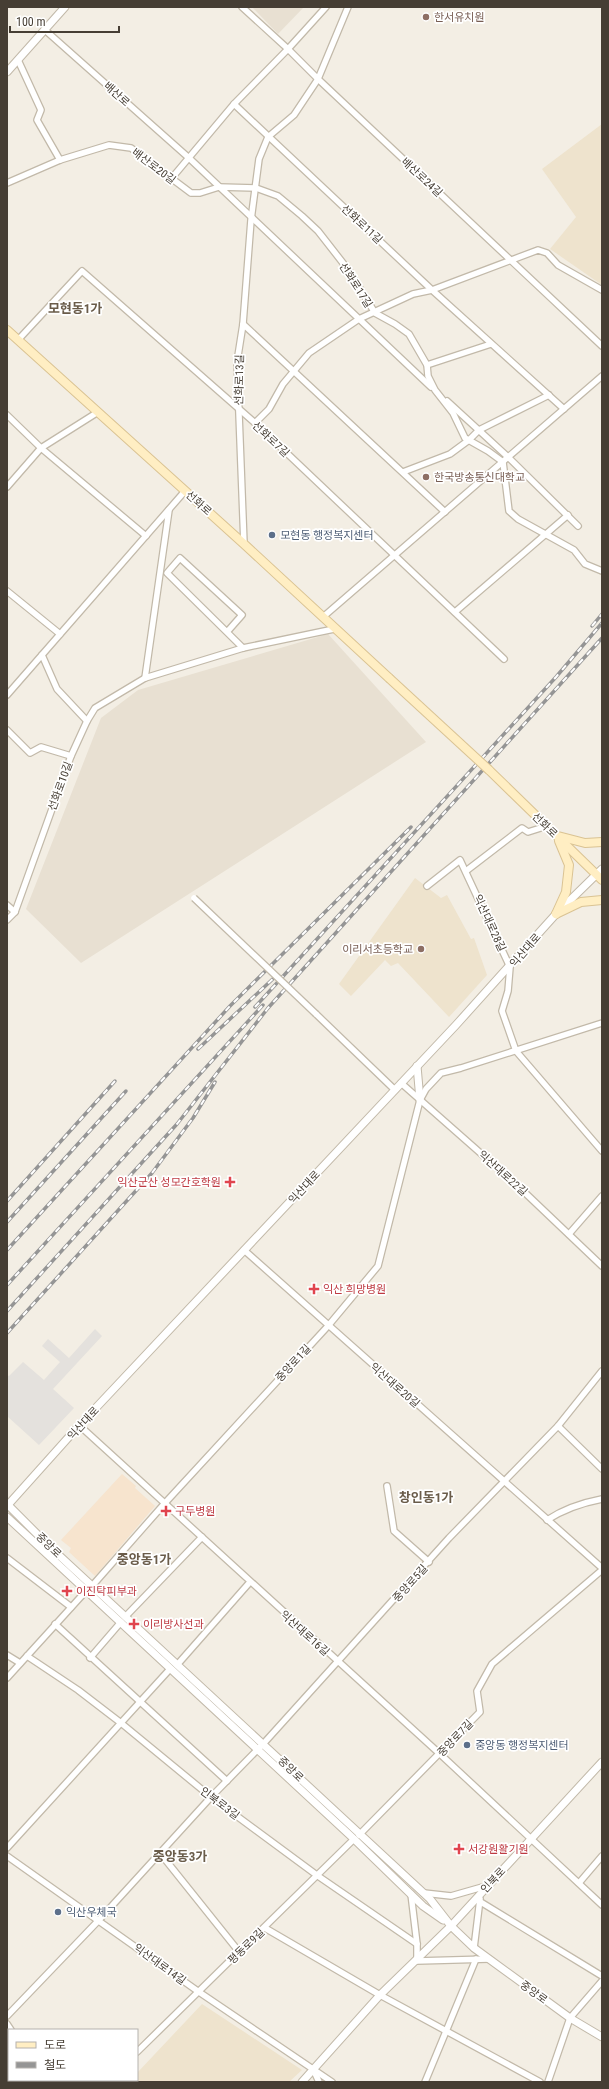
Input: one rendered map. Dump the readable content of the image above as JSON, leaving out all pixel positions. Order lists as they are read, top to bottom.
{
  "streets": {
    "main road": ["선화로"],
    "street": [
      "배산로",
      "배산로20길",
      "배산로24길",
      "선화로11길",
      "선화로17길",
      "선화로13길",
      "선화로7길",
      "선화로10길",
      "익산대로28길",
      "익산대로",
      "익산대로22길",
      "중앙로1길",
      "익산대로20길",
      "중앙로",
      "중앙로5길",
      "익산대로16길",
      "중앙로7길",
      "인북로3길",
      "인북로",
      "평동로9길",
      "익산대로14길"
    ]
  },
  "crossings": [
    ["배산로20길", "선화로17길"],
    ["배산로20길", "선화로13길"],
    ["배산로24길", "선화로13길"],
    ["선화로11길", "선화로13길"],
    ["선화로17길", "선화로13길"],
    ["선화로13길", "선화로7길"],
    ["선화로13길", "선화로"],
    ["선화로7길", "선화로"],
    ["선화로", "선화로10길"],
    ["선화로", "익산대로"],
    ["익산대로28길", "익산대로"],
    ["익산대로28길", "중앙로1길"],
    ["익산대로", "익산대로22길"],
    ["익산대로", "익산대로20길"],
    ["익산대로", "중앙로"],
    ["익산대로", "익산대로16길"],
    ["익산대로22길", "중앙로1길"],
    ["중앙로1길", "익산대로20길"],
    ["중앙로1길", "중앙로"],
    ["중앙로1길", "익산대로16길"],
    ["익산대로20길", "중앙로5길"],
    ["익산대로20길", "중앙로7길"],
    ["중앙로", "중앙로5길"],
    ["중앙로", "중앙로7길"],
    ["중앙로", "인북로"],
    ["중앙로", "평동로9길"],
    ["중앙로5길", "익산대로16길"],
    ["중앙로5길", "인북로3길"],
    ["중앙로5길", "익산대로14길"],
    ["익산대로16길", "중앙로7길"],
    ["익산대로16길", "인북로"],
    ["중앙로7길", "평동로9길"],
    ["인북로3길", "평동로9길"],
    ["인북로", "익산대로14길"],
    ["평동로9길", "익산대로14길"]
  ],
  "districts": [
    "모현동1가",
    "창인동1가",
    "중앙동1가",
    "중앙동3가"
  ],
  "places": {
    "other": [
      "한서유치원",
      "한국방송통신대학교",
      "모현동 행정복지센터",
      "이리서초등학교",
      "중앙동 행정복지센터",
      "익산우체국"
    ],
    "health": [
      "익산군산 성모간호학원",
      "익산 희망병원",
      "구두병원",
      "이진탁피부과",
      "이리방사선과",
      "서강원활기원"
    ]
  },
  "legend": ["도로", "철도"],
  "scale_bar": "100 m"
}
